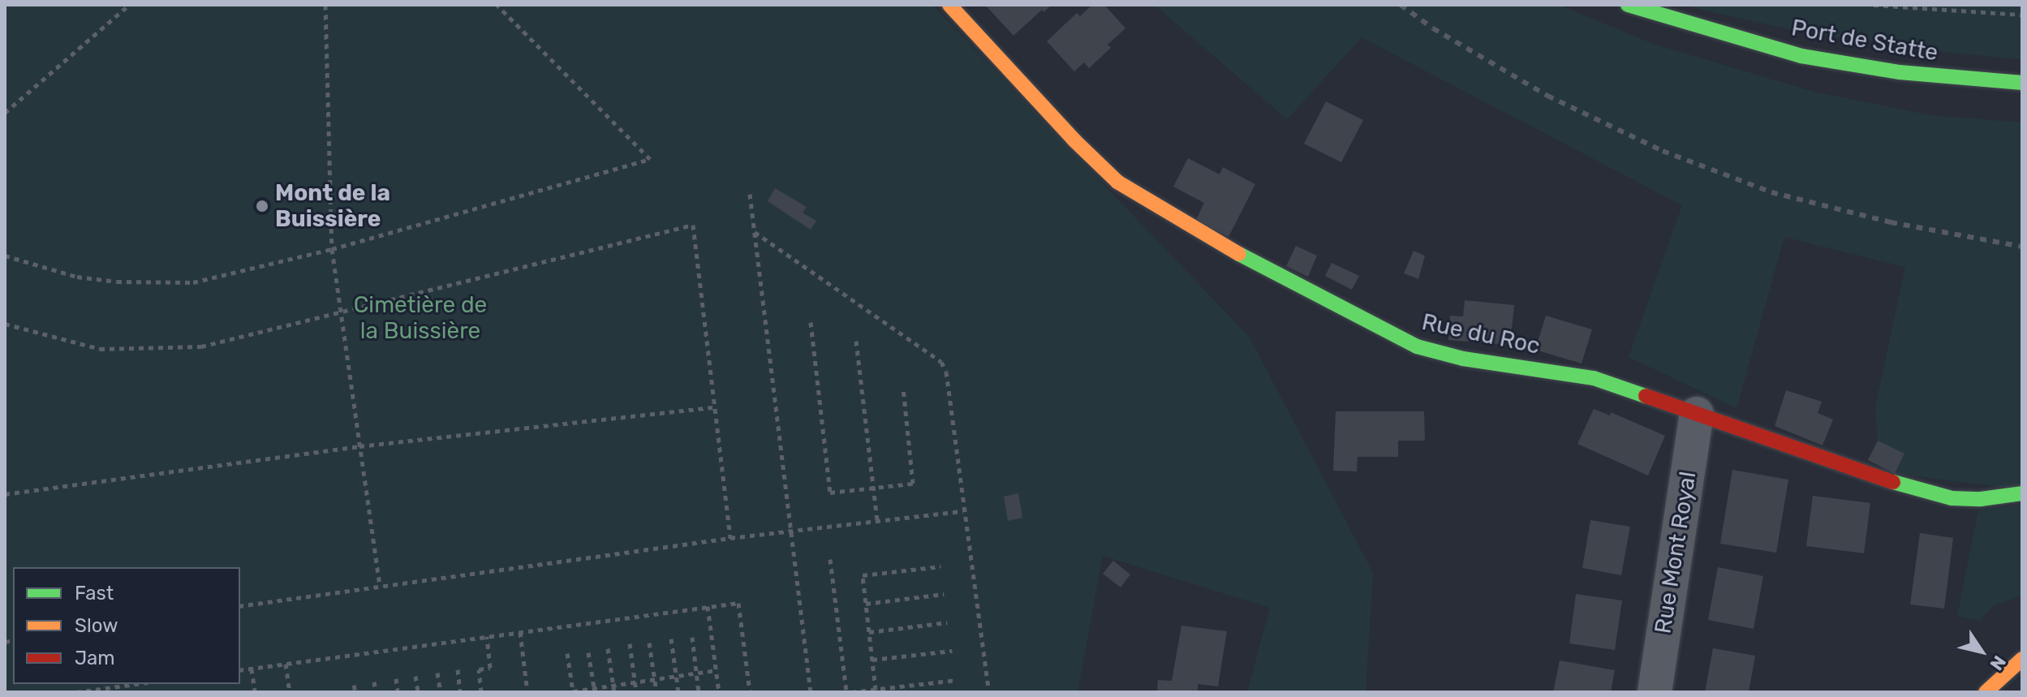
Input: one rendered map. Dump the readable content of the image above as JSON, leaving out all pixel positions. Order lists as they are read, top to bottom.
{
  "streets": {
    "street": ["Port de Statte", "Rue du Roc", "Rue Mont Royal"]
  },
  "crossings": [
    ["Rue du Roc", "Rue Mont Royal"]
  ],
  "parks": ["Cimetière de la Buissière"],
  "places": ["Mont de la Buissière"],
  "legend": ["Fast", "Slow", "Jam"],
  "north": "bottom right"
}
